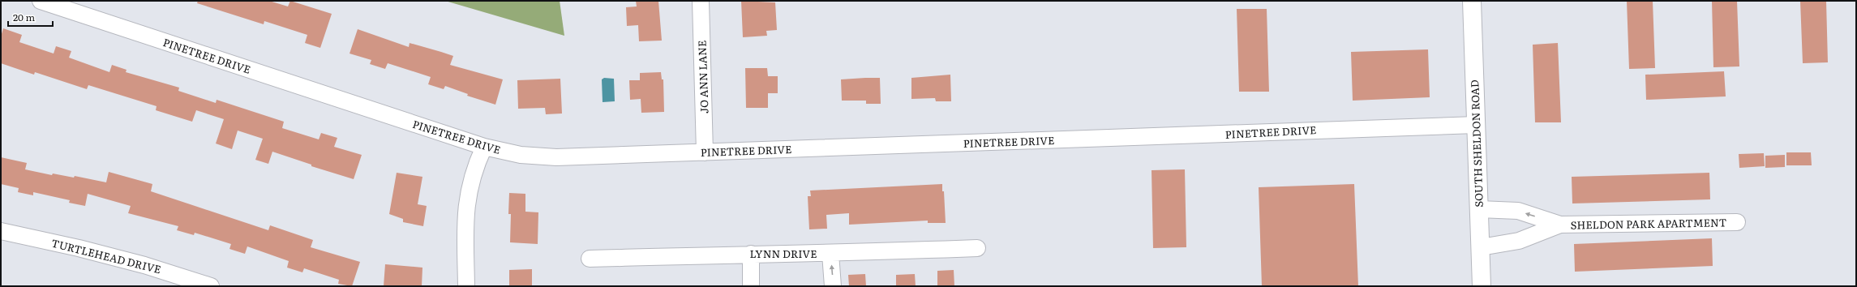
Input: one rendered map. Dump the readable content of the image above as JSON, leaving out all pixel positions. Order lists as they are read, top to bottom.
{
  "streets": {
    "main road": ["SOUTH SHELDON ROAD"],
    "street": [
      "PINETREE DRIVE",
      "JO ANN LANE",
      "SHELDON PARK APARTMENT",
      "LYNN DRIVE",
      "TURTLEHEAD DRIVE"
    ]
  },
  "crossings": [
    ["PINETREE DRIVE", "JO ANN LANE"],
    ["PINETREE DRIVE", "SOUTH SHELDON ROAD"],
    ["SOUTH SHELDON ROAD", "SHELDON PARK APARTMENT"]
  ],
  "scale_bar": "20 m"
}
